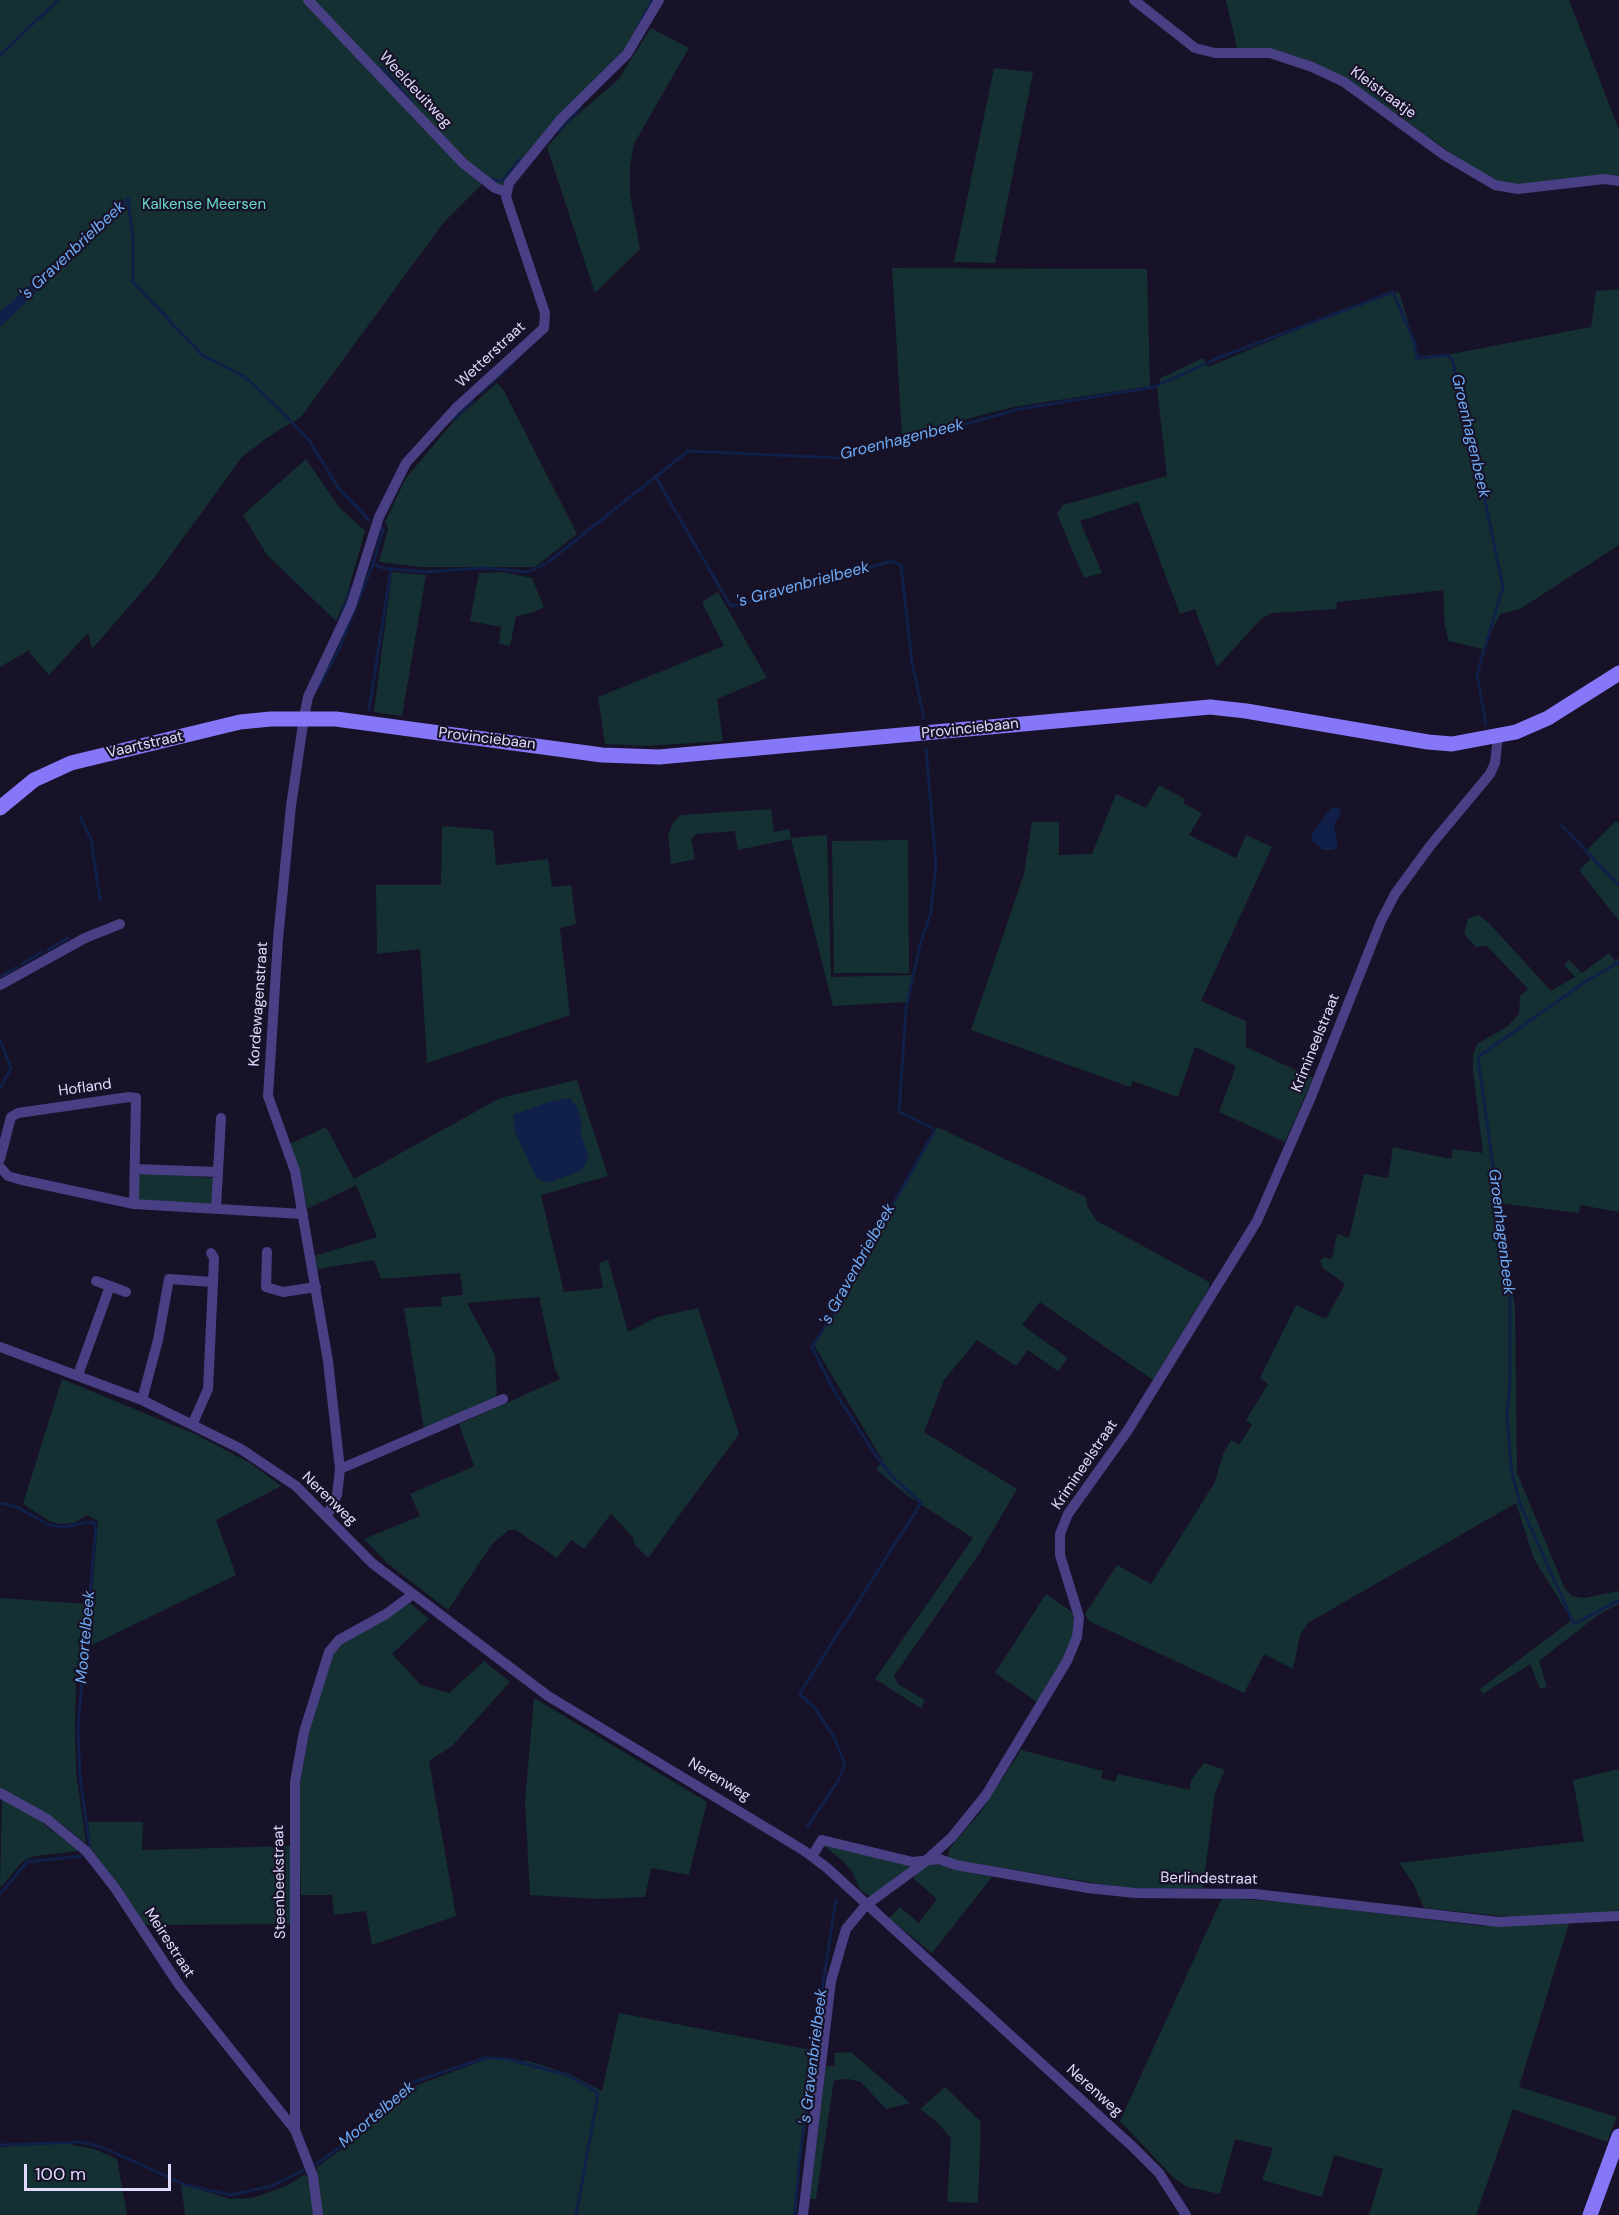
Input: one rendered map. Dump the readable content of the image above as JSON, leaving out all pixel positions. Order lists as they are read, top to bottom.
{
  "streets": {
    "main road": ["Provinciebaan", "Vaartstraat"],
    "street": [
      "Weeldeuitweg",
      "Kleistraatje",
      "Wetterstraat",
      "Kordewagenstraat",
      "Krimineelstraat",
      "Hofland",
      "Nerenweg",
      "Berlindestraat",
      "Steenbeekstraat",
      "Meirestraat"
    ]
  },
  "crossings": [
    ["Weeldeuitweg", "Wetterstraat"],
    ["Wetterstraat", "Provinciebaan"],
    ["Wetterstraat", "Vaartstraat"],
    ["Wetterstraat", "Kordewagenstraat"],
    ["Provinciebaan", "Vaartstraat"],
    ["Provinciebaan", "Kordewagenstraat"],
    ["Provinciebaan", "Krimineelstraat"],
    ["Vaartstraat", "Kordewagenstraat"],
    ["Kordewagenstraat", "Nerenweg"],
    ["Krimineelstraat", "Nerenweg"],
    ["Krimineelstraat", "Berlindestraat"],
    ["Nerenweg", "Berlindestraat"],
    ["Nerenweg", "Steenbeekstraat"],
    ["Steenbeekstraat", "Meirestraat"]
  ],
  "water": ["'s Gravenbrielbeek", "Groenhagenbeek", "Moortelbeek"],
  "parks": ["Kalkense Meersen"],
  "scale_bar": "100 m"
}
